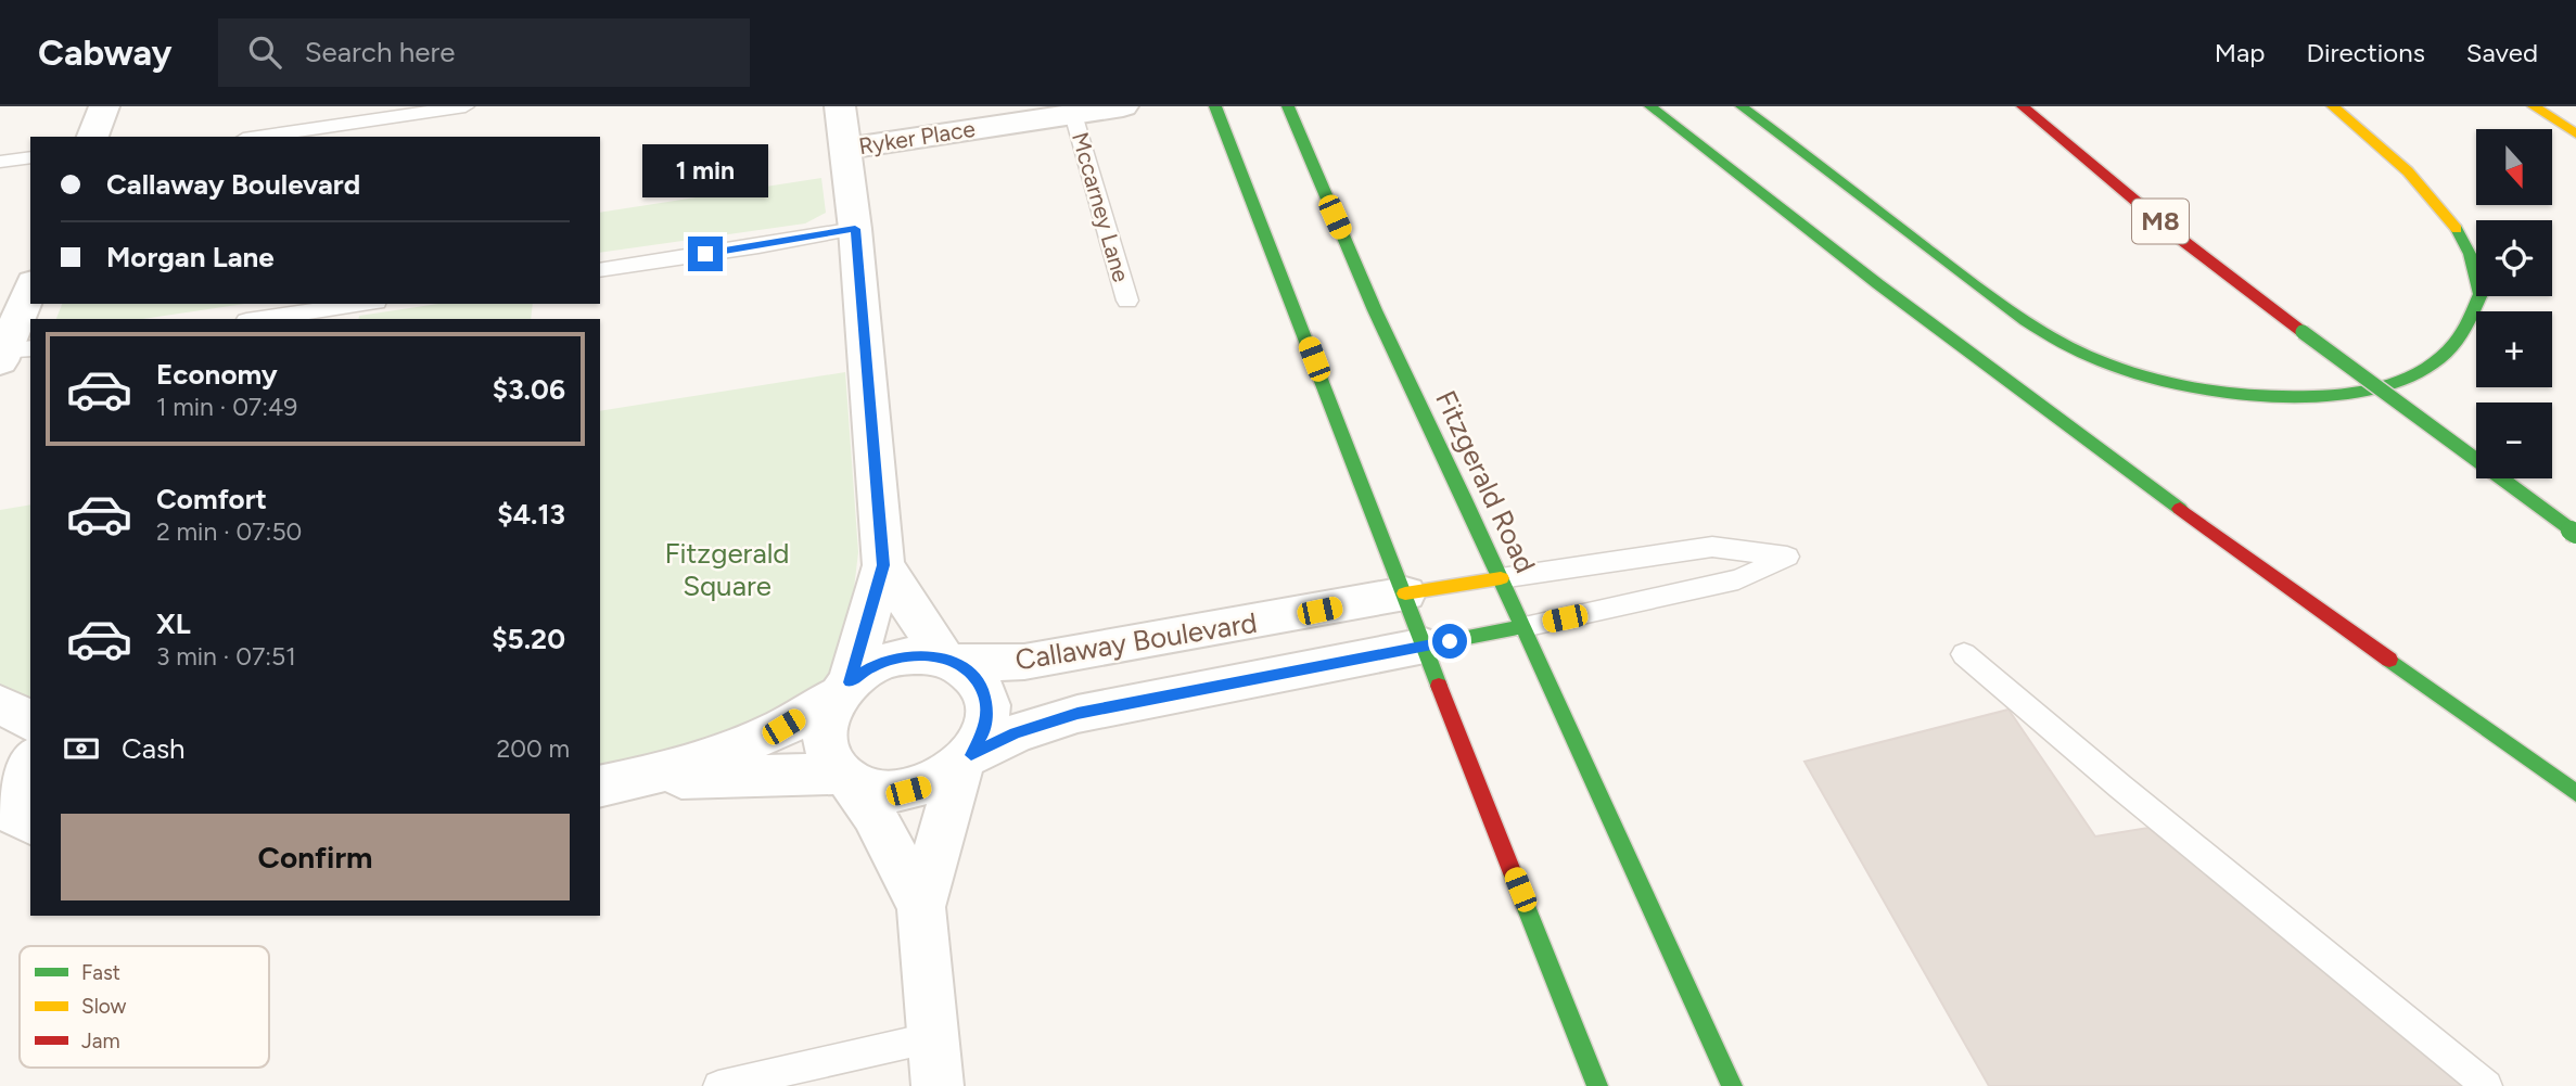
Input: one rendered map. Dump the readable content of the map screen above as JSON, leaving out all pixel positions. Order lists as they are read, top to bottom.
{
  "streets": {
    "main road": ["M8", "Fitzgerald Road"],
    "street": ["Ryker Place", "Callaway Boulevard"],
    "lane": ["Mccarney Lane"]
  },
  "crossings": [
    ["Ryker Place", "Mccarney Lane"]
  ],
  "parks": ["Fitzgerald Square"],
  "legend": ["Fast", "Slow", "Jam"],
  "north": "bottom",
  "page": {
    "header": "Cabway",
    "search": "Search here",
    "nav": ["Map", "Directions", "Saved"],
    "map_buttons": ["+", "−"],
    "banner": ["Callaway Boulevard", "Morgan Lane"],
    "bubble": "1 min",
    "list": [
      {
        "name": "Economy",
        "note": "1 min · 07:49",
        "value": "$3.06"
      },
      {
        "name": "Comfort",
        "note": "2 min · 07:50",
        "value": "$4.13"
      },
      {
        "name": "XL",
        "note": "3 min · 07:51",
        "value": "$5.20"
      }
    ],
    "pay": ["Cash", "200 m"],
    "buttons": "Confirm"
  }
}
